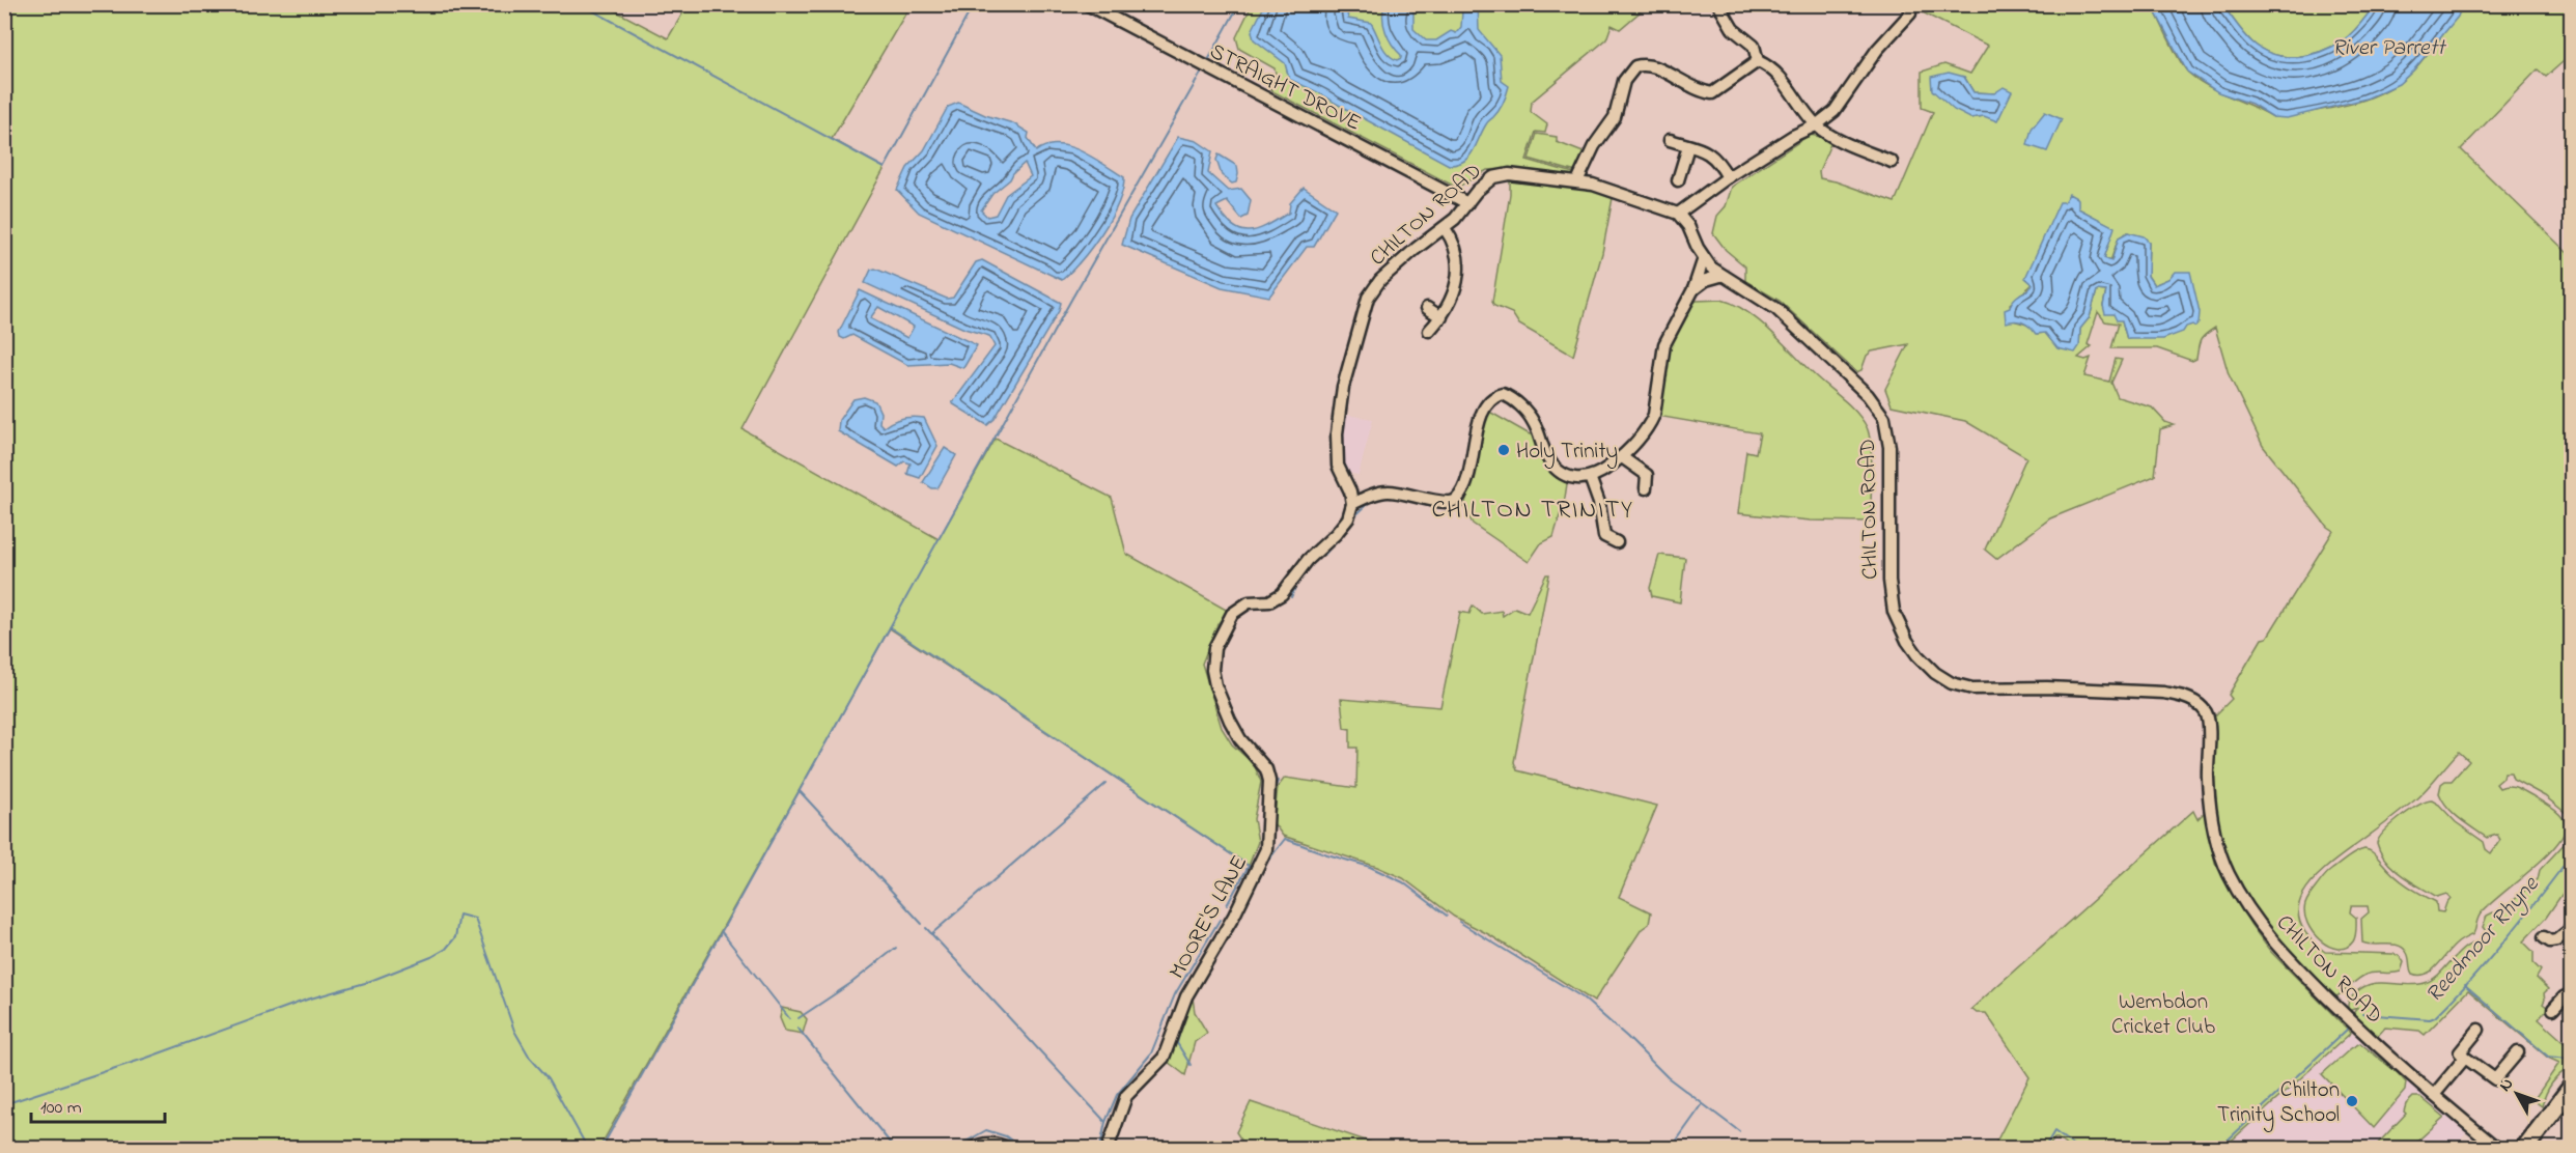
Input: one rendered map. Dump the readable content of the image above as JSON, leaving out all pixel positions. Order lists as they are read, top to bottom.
{
  "streets": {
    "street": ["STRAIGHT DROVE", "CHILTON ROAD", "MOORE'S LANE"]
  },
  "crossings": [
    ["STRAIGHT DROVE", "CHILTON ROAD"],
    ["CHILTON ROAD", "MOORE'S LANE"]
  ],
  "districts": ["CHILTON TRINITY"],
  "water": ["River Parrett", "Reedmoor Rhyne"],
  "parks": ["Wembdon Cricket Club"],
  "places": ["Holy Trinity", "Chilton Trinity School"],
  "scale_bar": "100 m",
  "north": "top left"
}
